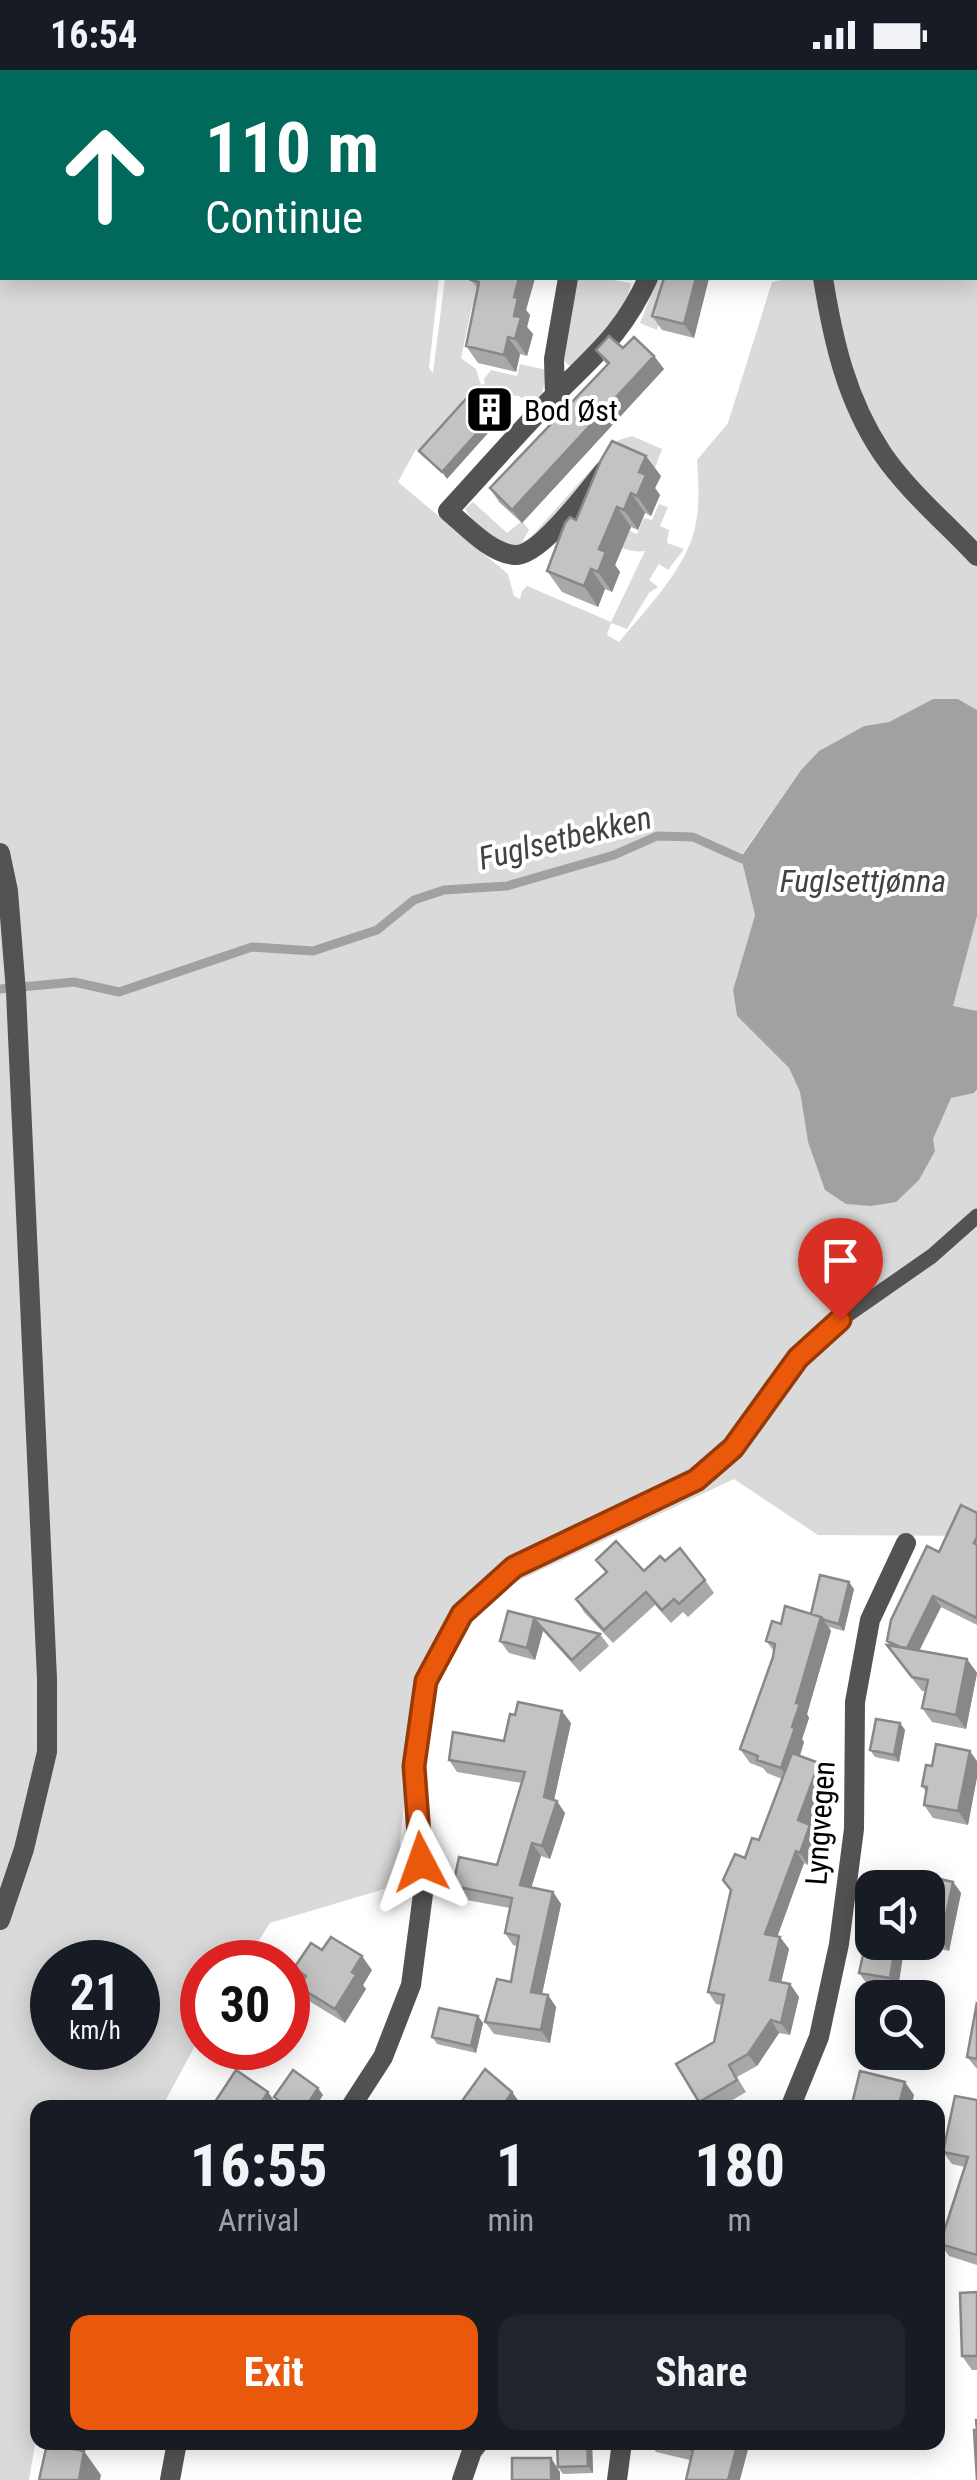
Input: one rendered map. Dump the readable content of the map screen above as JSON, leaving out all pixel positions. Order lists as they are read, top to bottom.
{
  "streets": {
    "street": ["Lyngvegen"]
  },
  "water": ["Fuglsetbekken", "Fuglsettjønna"],
  "places": {
    "building": ["Bod Øst"]
  },
  "page": {
    "status": "16:54",
    "turn": ["110 m", "Continue"],
    "speed": "21 km/h",
    "limit": "30",
    "eta": [
      "16:55",
      "Arrival",
      "1",
      "min",
      "180",
      "m"
    ],
    "buttons": ["Exit", "Share"]
  }
}
